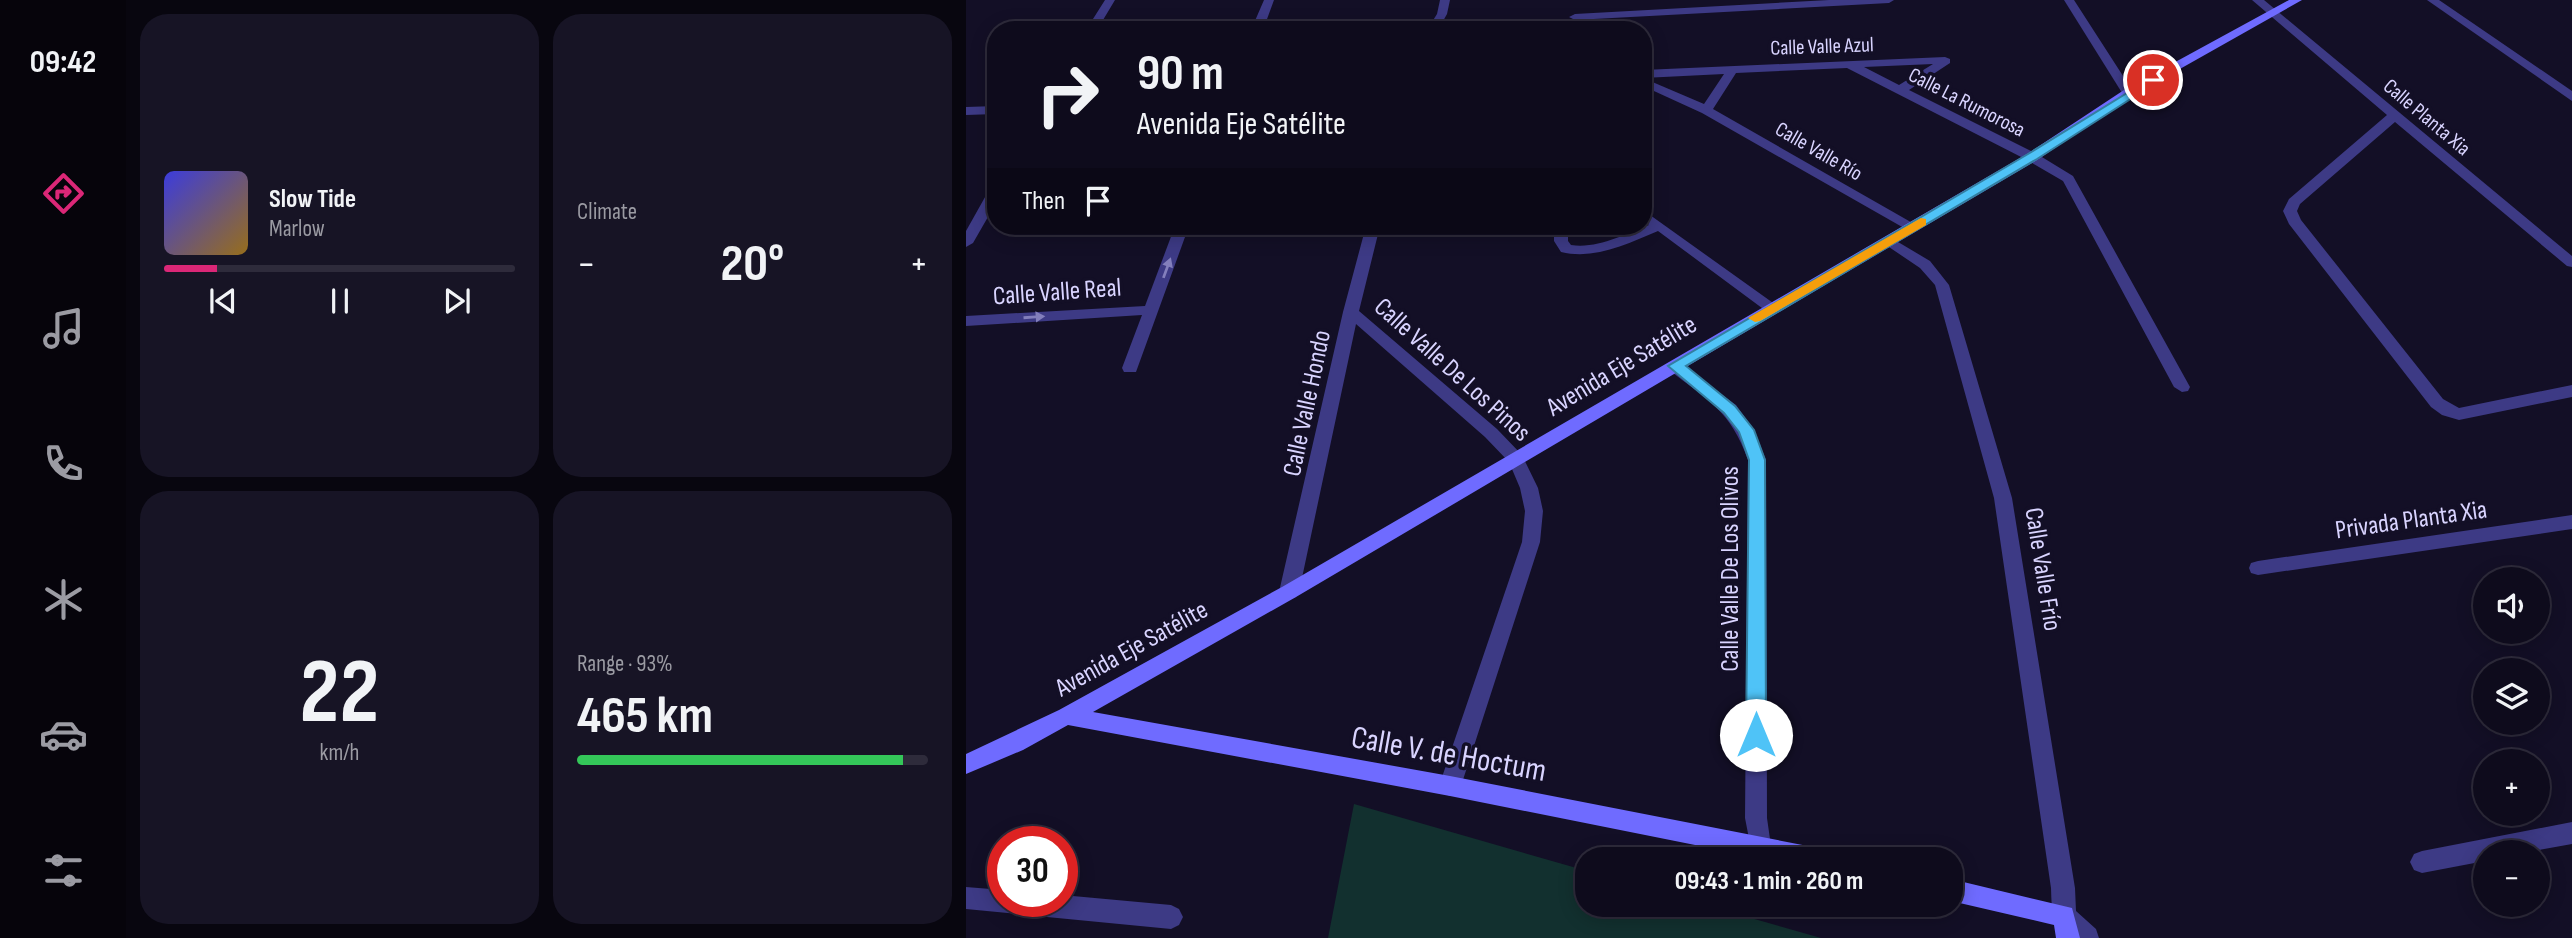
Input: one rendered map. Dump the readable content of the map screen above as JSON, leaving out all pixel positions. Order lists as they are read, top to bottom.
{
  "streets": {
    "street": [
      "Calle Valle Azul",
      "Calle La Rumorosa",
      "Calle Planta Xia",
      "Calle Valle Río",
      "Calle Valle Real",
      "Avenida Eje Satélite",
      "Calle Valle De Los Pinos",
      "Calle Valle Hondo",
      "Privada Planta Xia",
      "Calle Valle De Los Olivos",
      "Calle Valle Frío",
      "Calle V. de Hoctum"
    ]
  },
  "crossings": [
    ["Calle Valle Azul", "Calle La Rumorosa"],
    ["Calle La Rumorosa", "Avenida Eje Satélite"],
    ["Calle Planta Xia", "Avenida Eje Satélite"],
    ["Calle Valle Río", "Avenida Eje Satélite"],
    ["Avenida Eje Satélite", "Calle Valle De Los Pinos"],
    ["Avenida Eje Satélite", "Calle Valle Hondo"],
    ["Avenida Eje Satélite", "Calle Valle De Los Olivos"],
    ["Avenida Eje Satélite", "Calle Valle Frío"],
    ["Avenida Eje Satélite", "Calle V. de Hoctum"],
    ["Calle Valle De Los Pinos", "Calle Valle Hondo"],
    ["Calle Valle De Los Pinos", "Calle V. de Hoctum"],
    ["Calle Valle De Los Olivos", "Calle V. de Hoctum"]
  ],
  "one_way": ["Calle Valle Real"],
  "page": {
    "tabs": "09:42",
    "tile": [
      "Climate",
      ["22", "km/h"],
      ["Range · 93%", "465 km"]
    ],
    "turn": ["90 m", "Avenida Eje Satélite"],
    "then": "Then",
    "song": ["Slow Tide", "Marlow"],
    "heat": ["−", "20°", "+"],
    "map_buttons": ["+", "−"],
    "limit": "30",
    "trip": "09:43 · 1 min · 260 m"
  }
}
